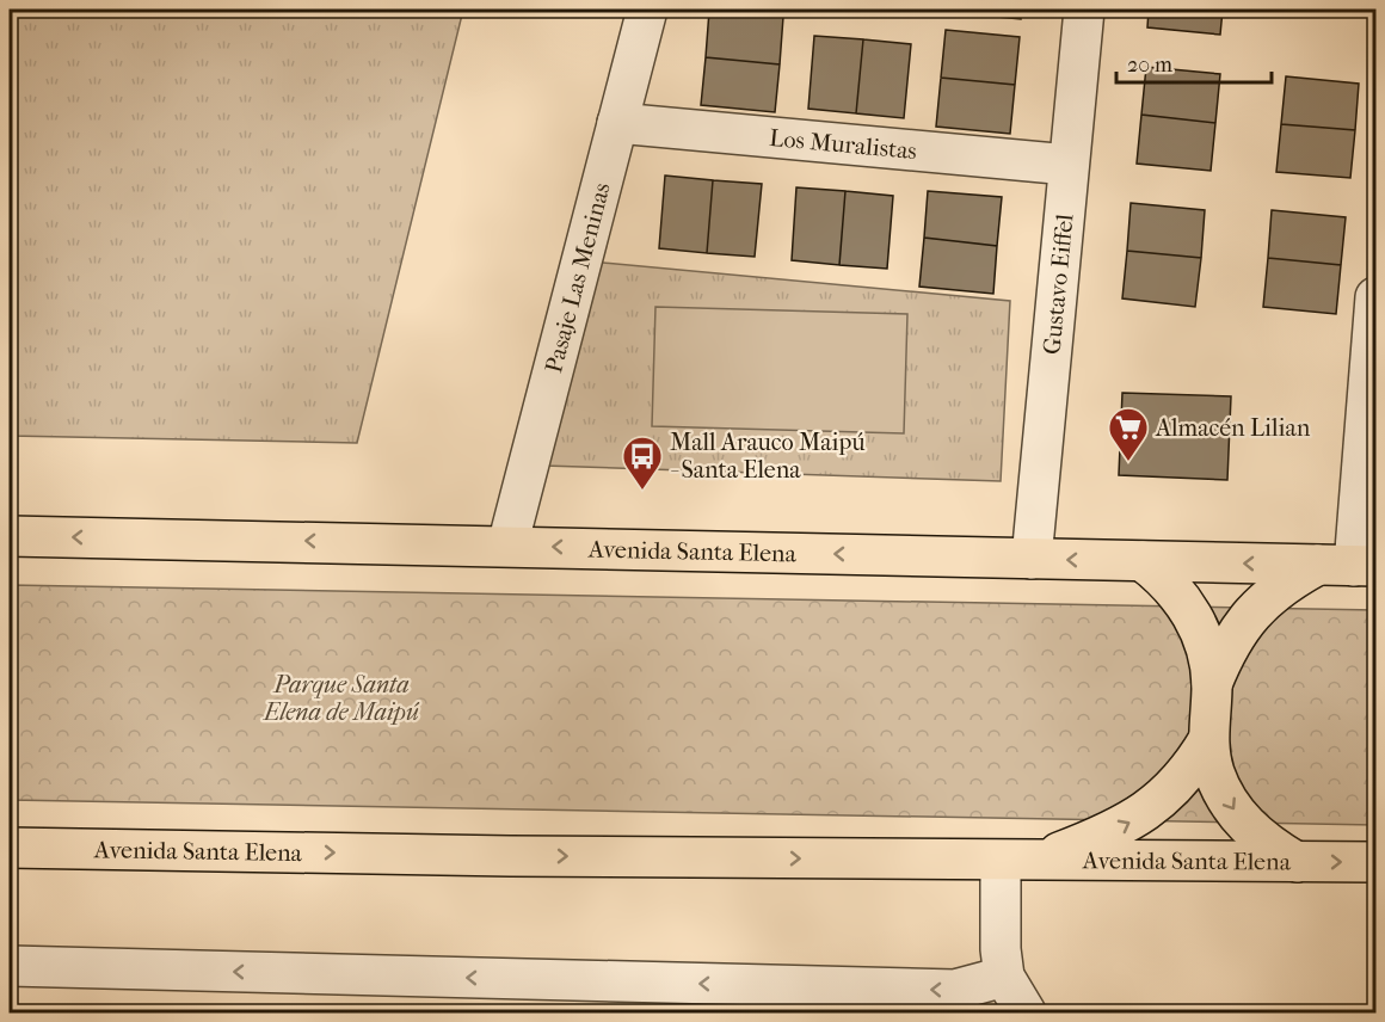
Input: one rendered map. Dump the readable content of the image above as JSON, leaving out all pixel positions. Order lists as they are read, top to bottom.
{
  "streets": {
    "main road": ["Avenida Santa Elena"],
    "street": ["Los Muralistas", "Pasaje Las Meninas", "Gustavo Eiffel"]
  },
  "crossings": [
    ["Los Muralistas", "Pasaje Las Meninas"],
    ["Los Muralistas", "Gustavo Eiffel"],
    ["Pasaje Las Meninas", "Avenida Santa Elena"],
    ["Gustavo Eiffel", "Avenida Santa Elena"]
  ],
  "parks": ["Parque Santa Elena de Maipú"],
  "places": {
    "supermarket": ["Almacén Lilian"],
    "bus stop": ["Mall Arauco Maipú - Santa Elena"]
  },
  "scale_bar": "20 m"
}
